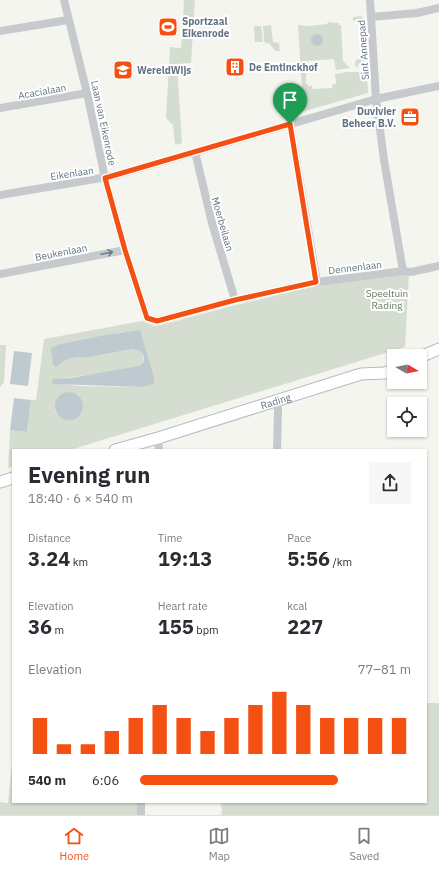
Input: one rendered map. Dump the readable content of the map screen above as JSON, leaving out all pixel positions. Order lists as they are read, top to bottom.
{
  "streets": {
    "main road": ["Rading"],
    "street": [
      "Sint Annepad",
      "Acacialaan",
      "Laan van Eikenrode",
      "Eikenlaan",
      "Moerbeilaan",
      "Beukenlaan",
      "Dennenlaan"
    ]
  },
  "crossings": [
    ["Sint Annepad", "Eikenlaan"],
    ["Acacialaan", "Laan van Eikenrode"],
    ["Laan van Eikenrode", "Eikenlaan"],
    ["Laan van Eikenrode", "Beukenlaan"],
    ["Laan van Eikenrode", "Dennenlaan"],
    ["Eikenlaan", "Moerbeilaan"],
    ["Moerbeilaan", "Dennenlaan"]
  ],
  "one_way": ["Beukenlaan"],
  "parks": ["Speeltuin Rading"],
  "places": {
    "sports": ["Sportzaal Eikenrode"],
    "building": ["De Emtinckhof"],
    "school or university": ["WereldWijs"],
    "office": ["Duvivier Beheer B.V."]
  },
  "north": "right",
  "page": {
    "heading": ["Evening run", "18:40 · 6 × 540 m"],
    "stats": [
      ["Distance", "3.24 km"],
      ["Time", "19:13"],
      ["Pace", "5:56 /km"],
      ["Elevation", "36 m"],
      ["Heart rate", "155 bpm"],
      ["kcal", "227"]
    ],
    "chart": ["Elevation", "77–81 m"],
    "list": [
      {
        "name": "540 m",
        "note": "6:06"
      }
    ],
    "tabs": ["Home", "Map", "Saved"]
  }
}
